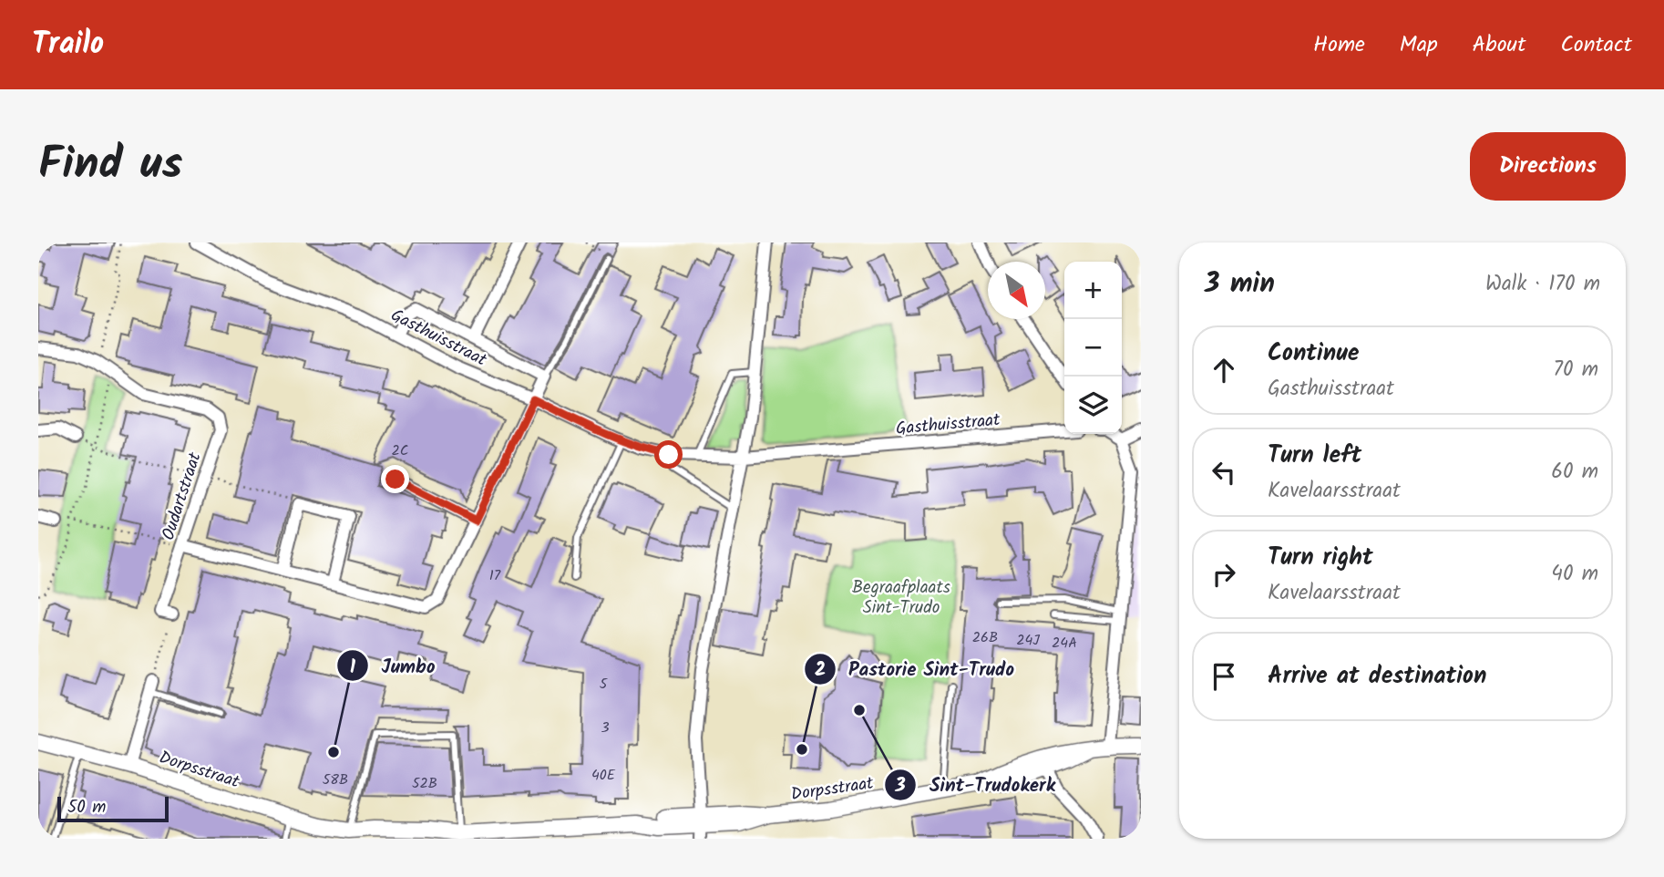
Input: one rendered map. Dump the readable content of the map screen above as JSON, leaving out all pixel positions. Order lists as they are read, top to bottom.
{
  "streets": {
    "street": ["Gasthuisstraat", "Oudartstraat", "Dorpsstraat"]
  },
  "parks": ["Begraafplaats Sint-Trudo"],
  "places": ["Sint-Trudokerk", "Pastorie Sint-Trudo", "Jumbo"],
  "house_numbers": [
    "2C",
    "17",
    "26B",
    "24J",
    "24A",
    "5",
    "3",
    "40E",
    "58B",
    "52B"
  ],
  "scale_bar": "50 m",
  "north": "bottom right",
  "page": {
    "header": "Trailo",
    "nav": [
      "Home",
      "Map",
      "About",
      "Contact"
    ],
    "title": "Find us",
    "buttons": "Directions",
    "heading": ["3 min", "Walk · 170 m"],
    "map_buttons": ["+", "−"],
    "list": [
      ["Continue", "Gasthuisstraat", "70 m"],
      ["Turn left", "Kavelaarsstraat", "60 m"],
      ["Turn right", "Kavelaarsstraat", "40 m"],
      "Arrive at destination"
    ],
    "scale": "50 m"
  }
}
